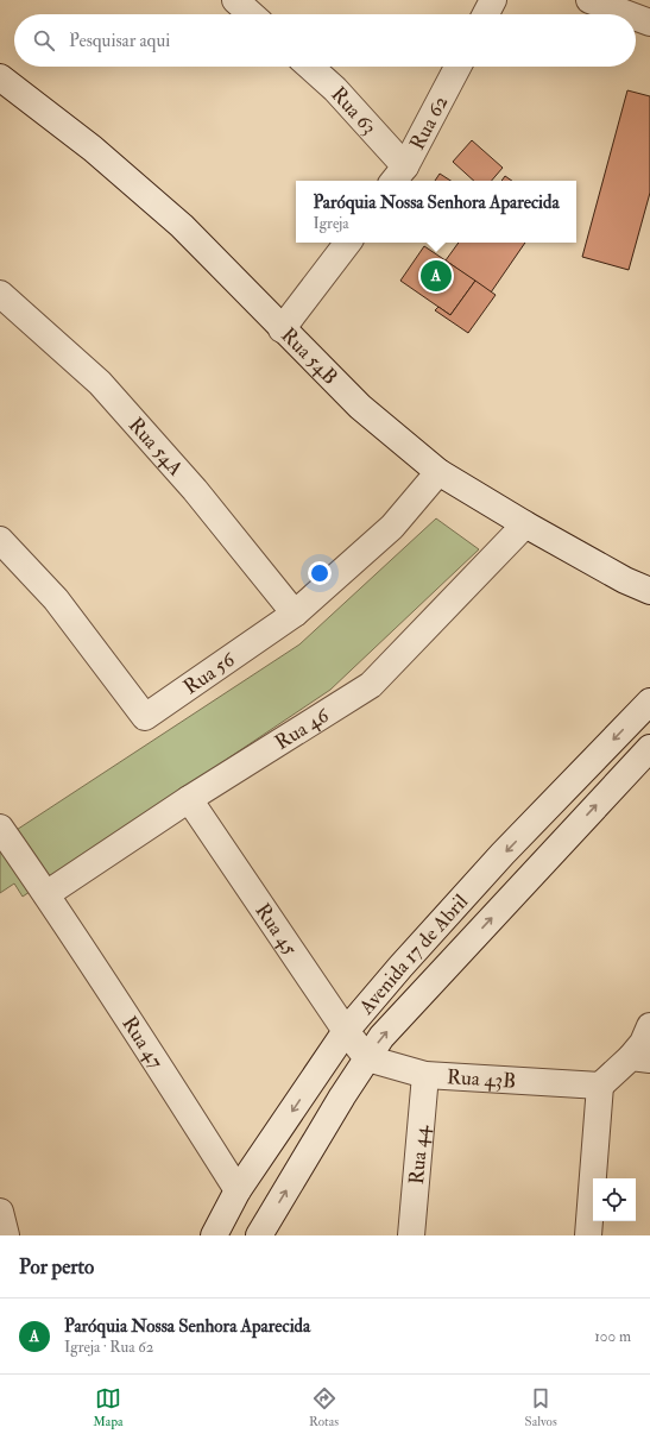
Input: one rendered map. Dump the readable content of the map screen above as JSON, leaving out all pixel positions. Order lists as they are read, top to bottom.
{
  "streets": {
    "street": [
      "Rua 63",
      "Rua 62",
      "Rua 54B",
      "Rua 54A",
      "Rua 56",
      "Rua 46",
      "Rua 45",
      "Avenida 17 de Abril",
      "Rua 47",
      "Rua 43B",
      "Rua 44"
    ]
  },
  "crossings": [
    ["Rua 63", "Rua 62"],
    ["Rua 54B", "Rua 56"],
    ["Rua 54B", "Rua 46"],
    ["Rua 54A", "Rua 56"],
    ["Rua 46", "Rua 45"],
    ["Rua 46", "Rua 47"],
    ["Rua 45", "Avenida 17 de Abril"],
    ["Rua 45", "Rua 43B"],
    ["Avenida 17 de Abril", "Rua 47"],
    ["Avenida 17 de Abril", "Rua 43B"],
    ["Rua 43B", "Rua 44"]
  ],
  "page": {
    "search": "Pesquisar aqui",
    "popup": ["Paróquia Nossa Senhora Aparecida", "Igreja"],
    "pins": "A",
    "heading": "Por perto",
    "list": [
      {
        "mark": "A",
        "name": "Paróquia Nossa Senhora Aparecida",
        "note": "Igreja · Rua 62",
        "value": "100 m"
      }
    ],
    "nav": ["Mapa", "Rotas", "Salvos"]
  }
}
